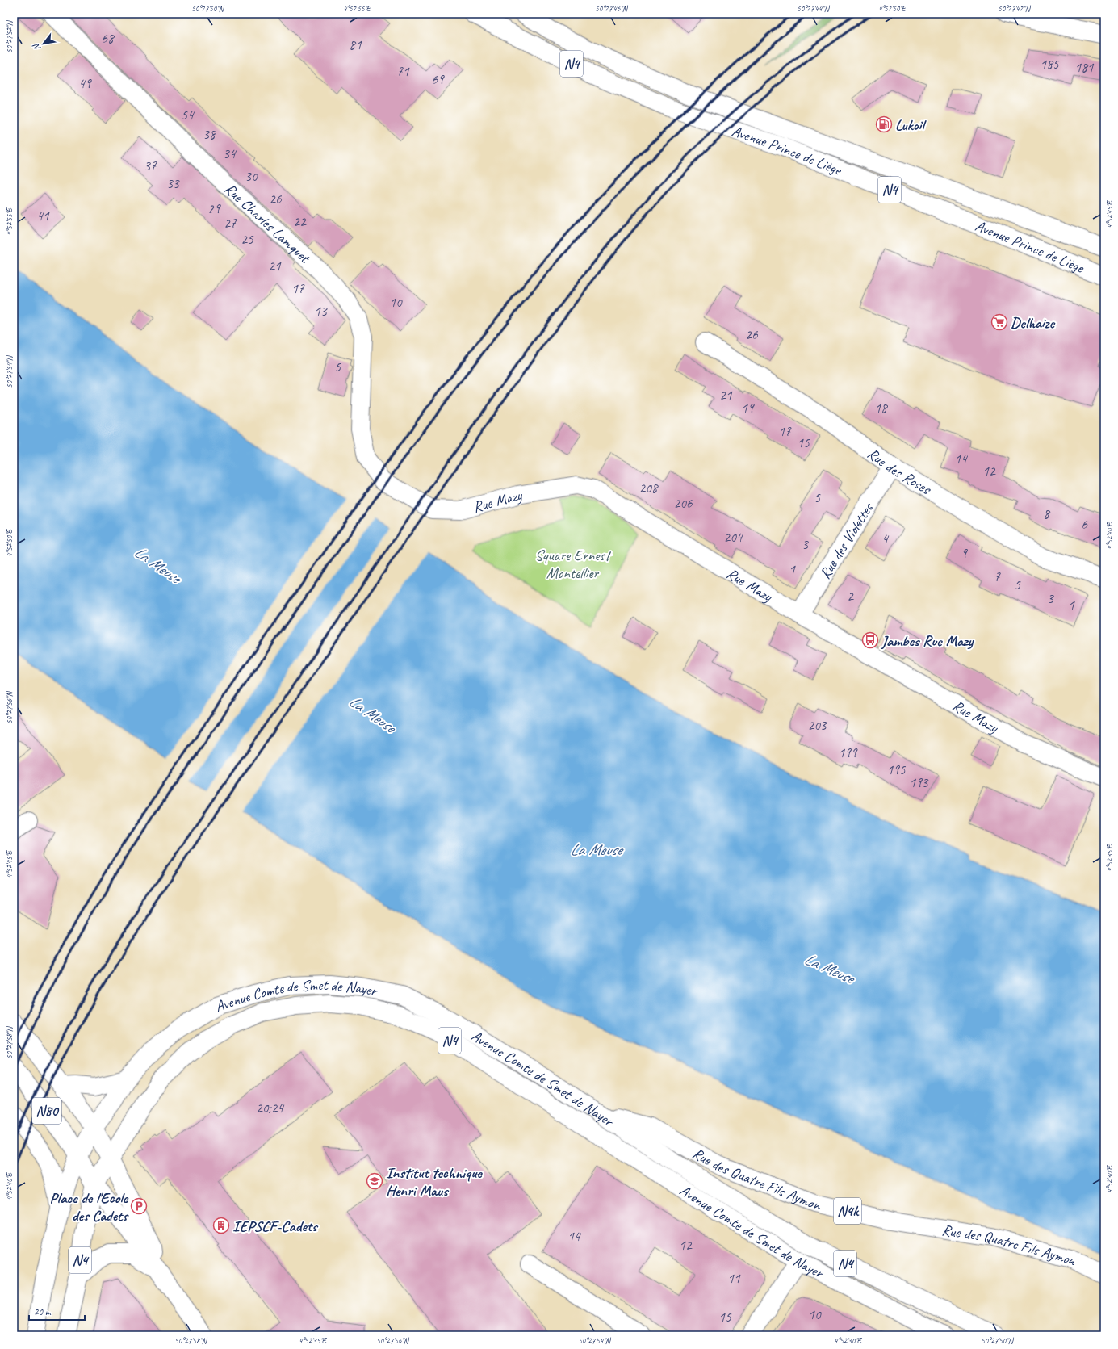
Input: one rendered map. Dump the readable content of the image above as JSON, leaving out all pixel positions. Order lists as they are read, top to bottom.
{
  "streets": {
    "main road": [
      "N4",
      "Avenue Prince de Liège",
      "Rue Charles Lamquet",
      "Rue des Roses",
      "Rue Mazy",
      "Rue des Violettes",
      "Avenue Comte de Smet de Nayer",
      "N80",
      "Rue des Quatre Fils Aymon",
      "N4k"
    ]
  },
  "crossings": [
    ["N4", "Avenue Comte de Smet de Nayer"],
    ["N4", "N80"],
    ["Rue Charles Lamquet", "Rue Mazy"],
    ["Rue des Roses", "Rue des Violettes"],
    ["Rue Mazy", "Rue des Violettes"],
    ["Avenue Comte de Smet de Nayer", "N80"],
    ["Avenue Comte de Smet de Nayer", "Rue des Quatre Fils Aymon"]
  ],
  "water": ["La Meuse"],
  "parks": ["Square Ernest Montellier"],
  "places": {
    "fuel station": ["Lukoil"],
    "supermarket": ["Delhaize"],
    "bus stop": ["Jambes Rue Mazy"],
    "school or university": ["Institut technique Henri Maus"],
    "parking": ["Place de l'Ecole des Cadets"],
    "building": ["IEPSCF-Cadets"]
  },
  "house_numbers": [
    "68",
    "81",
    "185",
    "181",
    "71",
    "69",
    "49",
    "54",
    "38",
    "34",
    "37",
    "30",
    "33",
    "26",
    "29",
    "41",
    "22",
    "27",
    "25",
    "21",
    "17",
    "10",
    "13",
    "26",
    "5",
    "21",
    "19",
    "18",
    "17",
    "15",
    "14",
    "12",
    "208",
    "5",
    "206",
    "8",
    "6",
    "204",
    "4",
    "3",
    "9",
    "1",
    "7",
    "5",
    "2",
    "3",
    "1",
    "203",
    "199",
    "195",
    "193",
    "20;24",
    "14",
    "12",
    "11",
    "10",
    "15"
  ],
  "scale_bar": "20 m",
  "north": "bottom left",
  "coordinates": [
    "50°27'50\"N",
    "4°52'55\"E",
    "50°27'46\"N",
    "50°27'44\"N",
    "4°52'50\"E",
    "50°27'42\"N",
    "50°27'52\"N",
    "4°52'45\"E",
    "50°27'54\"N",
    "4°52'40\"E",
    "50°27'56\"N",
    "4°52'35\"E",
    "50°27'58\"N",
    "4°52'30\"E"
  ]
}
